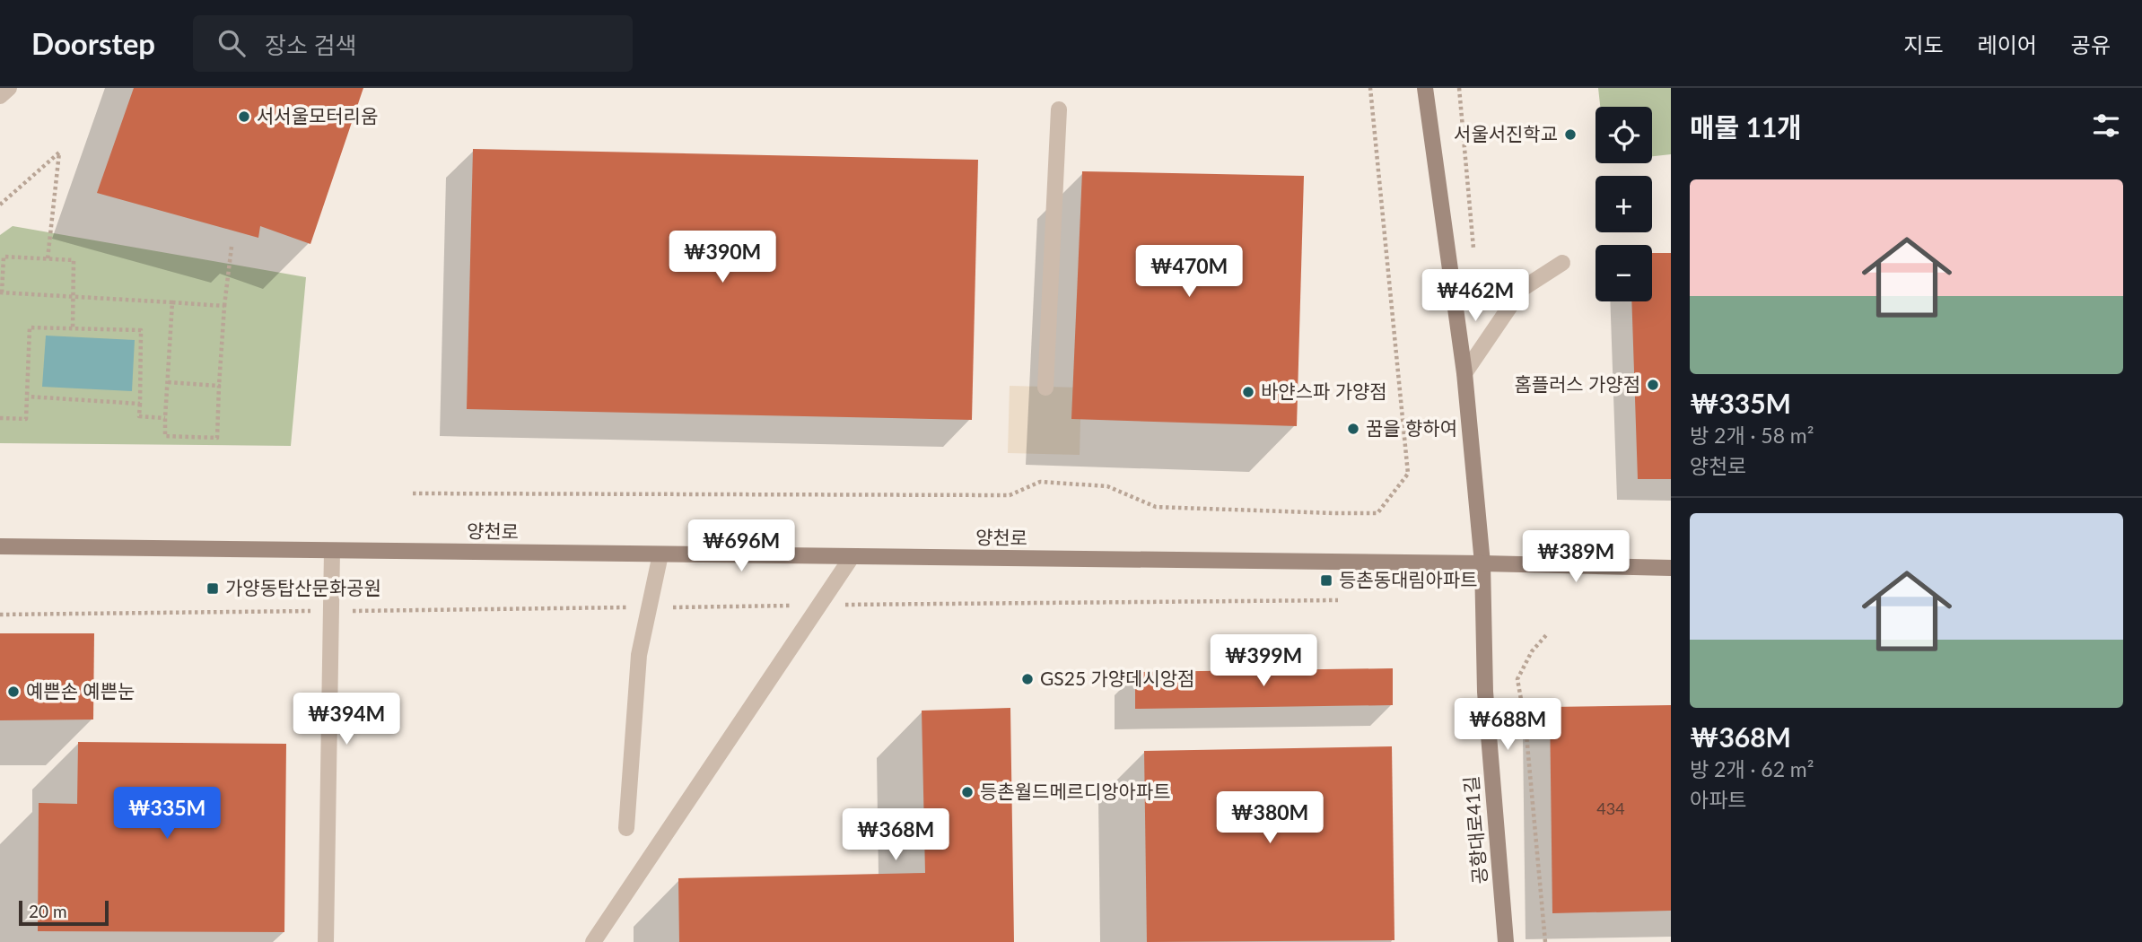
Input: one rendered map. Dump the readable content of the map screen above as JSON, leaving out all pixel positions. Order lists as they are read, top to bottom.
{
  "streets": {
    "main road": ["양천로", "공항대로41길"]
  },
  "crossings": [
    ["양천로", "공항대로41길"]
  ],
  "places": {
    "other": [
      "서서울모터리움",
      "서울서진학교",
      "홈플러스 가양점",
      "바얀스파 가양점",
      "꿈을 향하여",
      "GS25 가양데시앙점",
      "예쁜손 예쁜눈",
      "등촌월드메르디앙아파트"
    ],
    "transit": ["등촌동대림아파트", "가양동탑산문화공원"]
  },
  "house_numbers": ["434"],
  "scale_bar": "20 m",
  "page": {
    "header": "Doorstep",
    "search": "장소 검색",
    "nav": ["지도", "레이어", "공유"],
    "heading": "매물 11개",
    "map_buttons": ["+", "−"],
    "list": [
      {
        "name": "₩335M",
        "note": "방 2개 · 58 m² · 양천로"
      },
      {
        "name": "₩368M",
        "note": "방 2개 · 62 m² · 아파트"
      }
    ],
    "price": [
      "₩390M",
      "₩470M",
      "₩462M",
      "₩696M",
      "₩389M",
      "₩399M",
      "₩394M",
      "₩688M",
      "₩335M",
      "₩380M",
      "₩368M"
    ],
    "scale": "20 m"
  }
}
